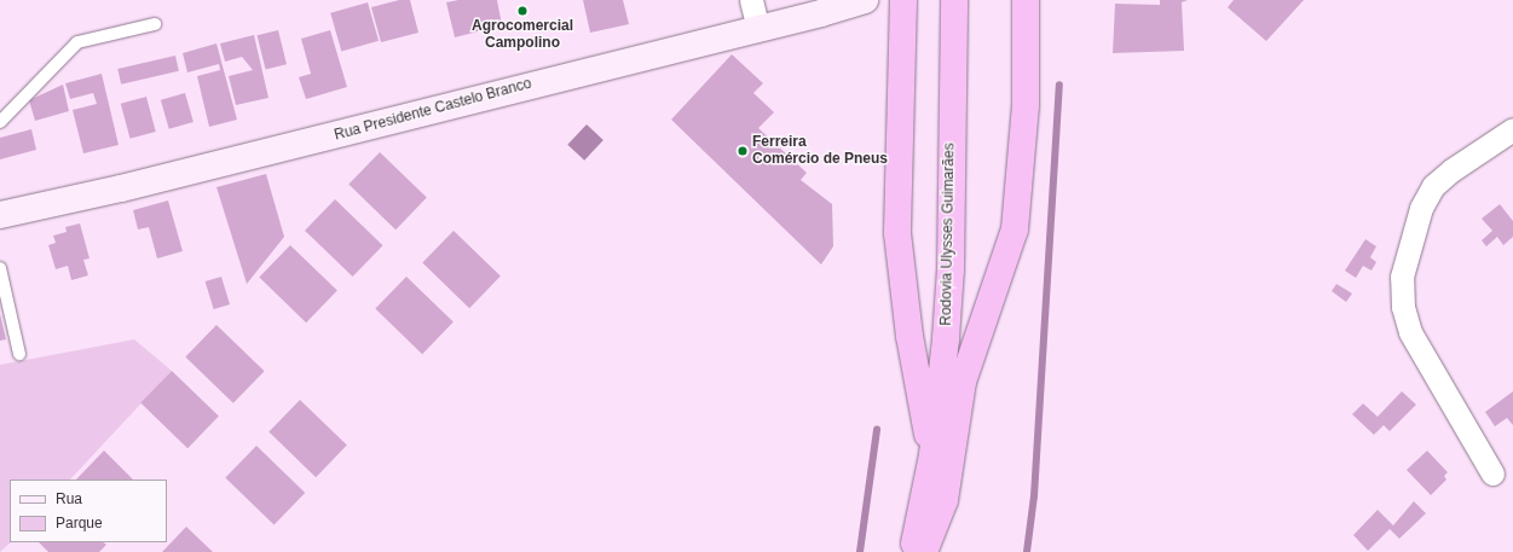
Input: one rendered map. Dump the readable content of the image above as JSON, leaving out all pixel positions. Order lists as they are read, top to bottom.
{
  "streets": {
    "highway": ["Rodovia Ulysses Guimarães"],
    "street": ["Rua Presidente Castelo Branco"]
  },
  "places": ["Agrocomercial Campolino", "Ferreira Comércio de Pneus"],
  "legend": ["Rua", "Parque"]
}
